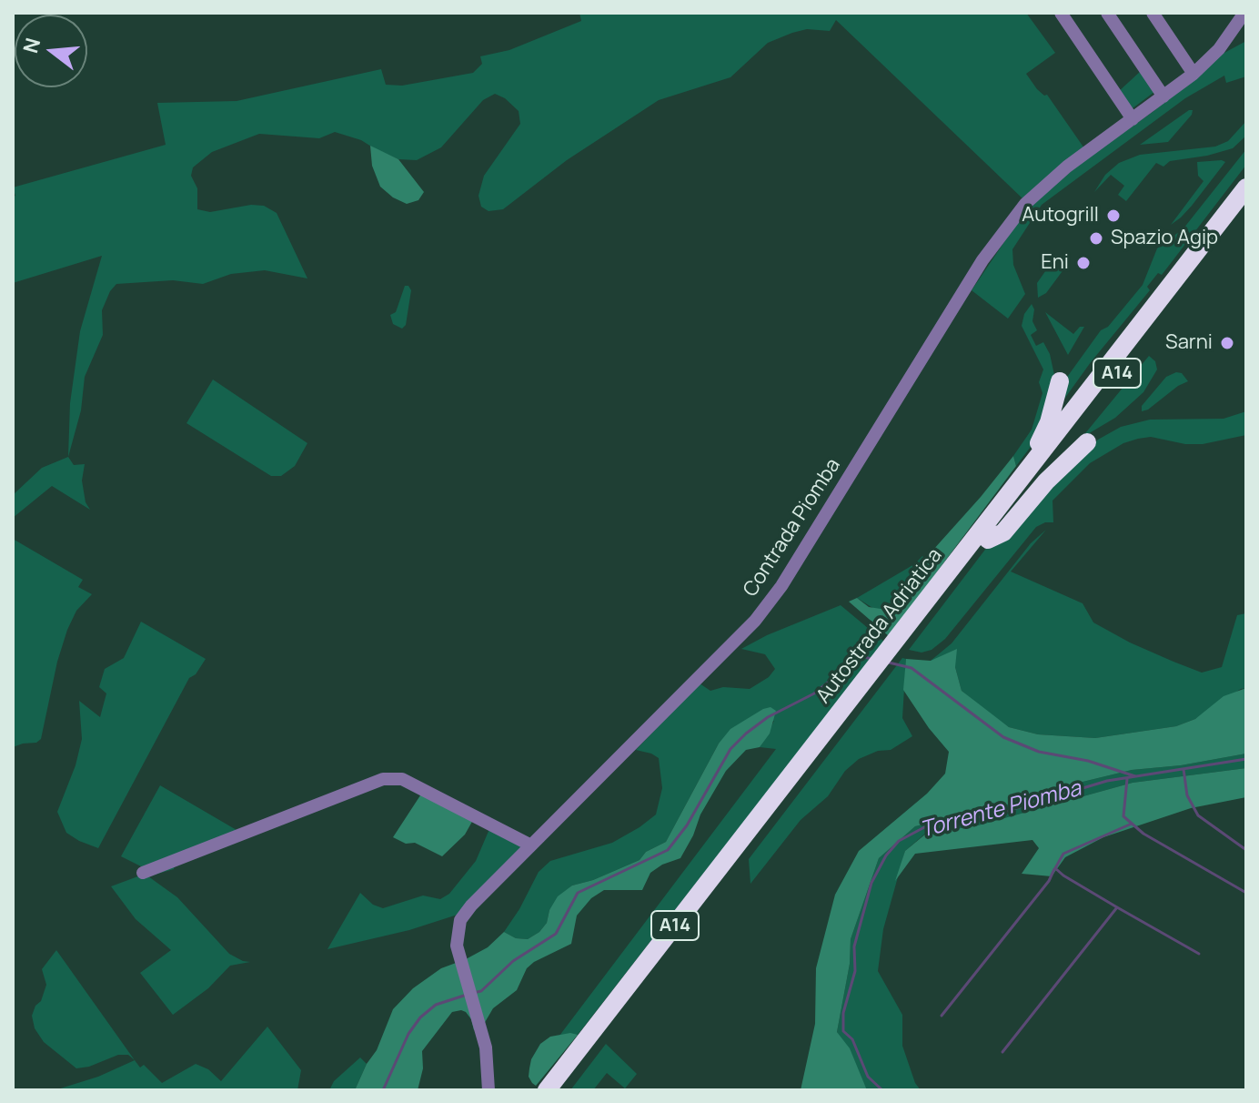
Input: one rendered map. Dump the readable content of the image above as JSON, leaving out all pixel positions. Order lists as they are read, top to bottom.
{
  "streets": {
    "highway": ["A14", "Autostrada Adriatica"],
    "street": ["Contrada Piomba"]
  },
  "water": ["Torrente Piomba"],
  "places": [
    "Autogrill",
    "Spazio Agip",
    "Eni",
    "Sarni"
  ],
  "north": "left"
}
